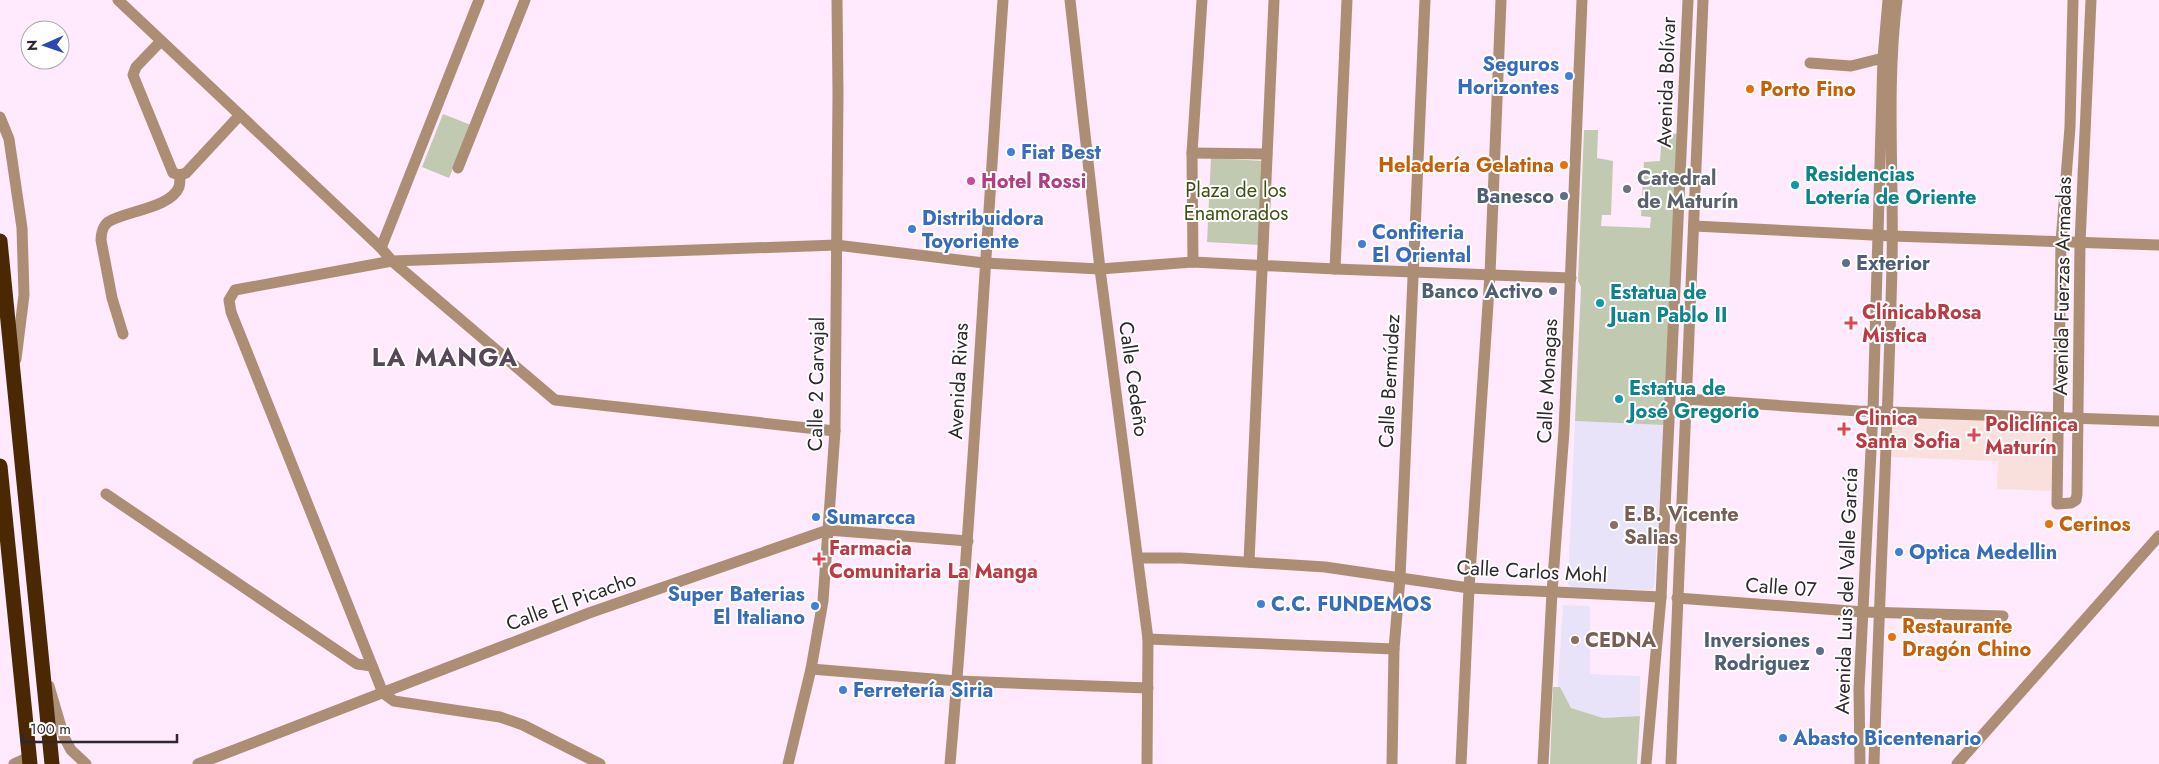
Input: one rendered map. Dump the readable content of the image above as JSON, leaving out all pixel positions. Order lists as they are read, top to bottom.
{
  "streets": {
    "street": [
      "Avenida Bolívar",
      "Avenida Fuerzas Armadas",
      "Calle Cedeño",
      "Avenida Rivas",
      "Calle Bermúdez",
      "Calle Monagas",
      "Calle 2 Carvajal",
      "Calle Carlos Mohl",
      "Calle 07",
      "Avenida Luis del Valle García",
      "Calle El Picacho"
    ]
  },
  "crossings": [
    ["Avenida Bolívar", "Calle Carlos Mohl"],
    ["Avenida Bolívar", "Calle 07"],
    ["Calle Cedeño", "Calle Carlos Mohl"],
    ["Avenida Rivas", "Calle El Picacho"],
    ["Calle Bermúdez", "Calle Carlos Mohl"],
    ["Calle Monagas", "Calle Carlos Mohl"],
    ["Calle 2 Carvajal", "Calle El Picacho"],
    ["Calle 07", "Avenida Luis del Valle García"]
  ],
  "districts": ["LA MANGA"],
  "parks": ["Plaza de los Enamorados"],
  "places": {
    "other": [
      "Seguros Horizontes",
      "Porto Fino",
      "Fiat Best",
      "Heladería Gelatina",
      "Hotel Rossi",
      "Residencias Lotería de Oriente",
      "Catedral de Maturín",
      "Banesco",
      "Distribuidora Toyoriente",
      "Confiteria El Oriental",
      "Exterior",
      "Banco Activo",
      "Estatua de Juan Pablo II",
      "Estatua de José Gregorio",
      "Sumarcca",
      "Cerinos",
      "E.B. Vicente Salias",
      "Optica Medellin",
      "C.C. FUNDEMOS",
      "Super Baterias El Italiano",
      "Restaurante Dragón Chino",
      "CEDNA",
      "Inversiones Rodriguez",
      "Ferretería Siria",
      "Abasto Bicentenario"
    ],
    "health": [
      "ClínicabRosa Mistica",
      "Clinica Santa Sofia",
      "Policlínica Maturín",
      "Farmacia Comunitaria La Manga"
    ]
  },
  "scale_bar": "100 m",
  "north": "left"
}
